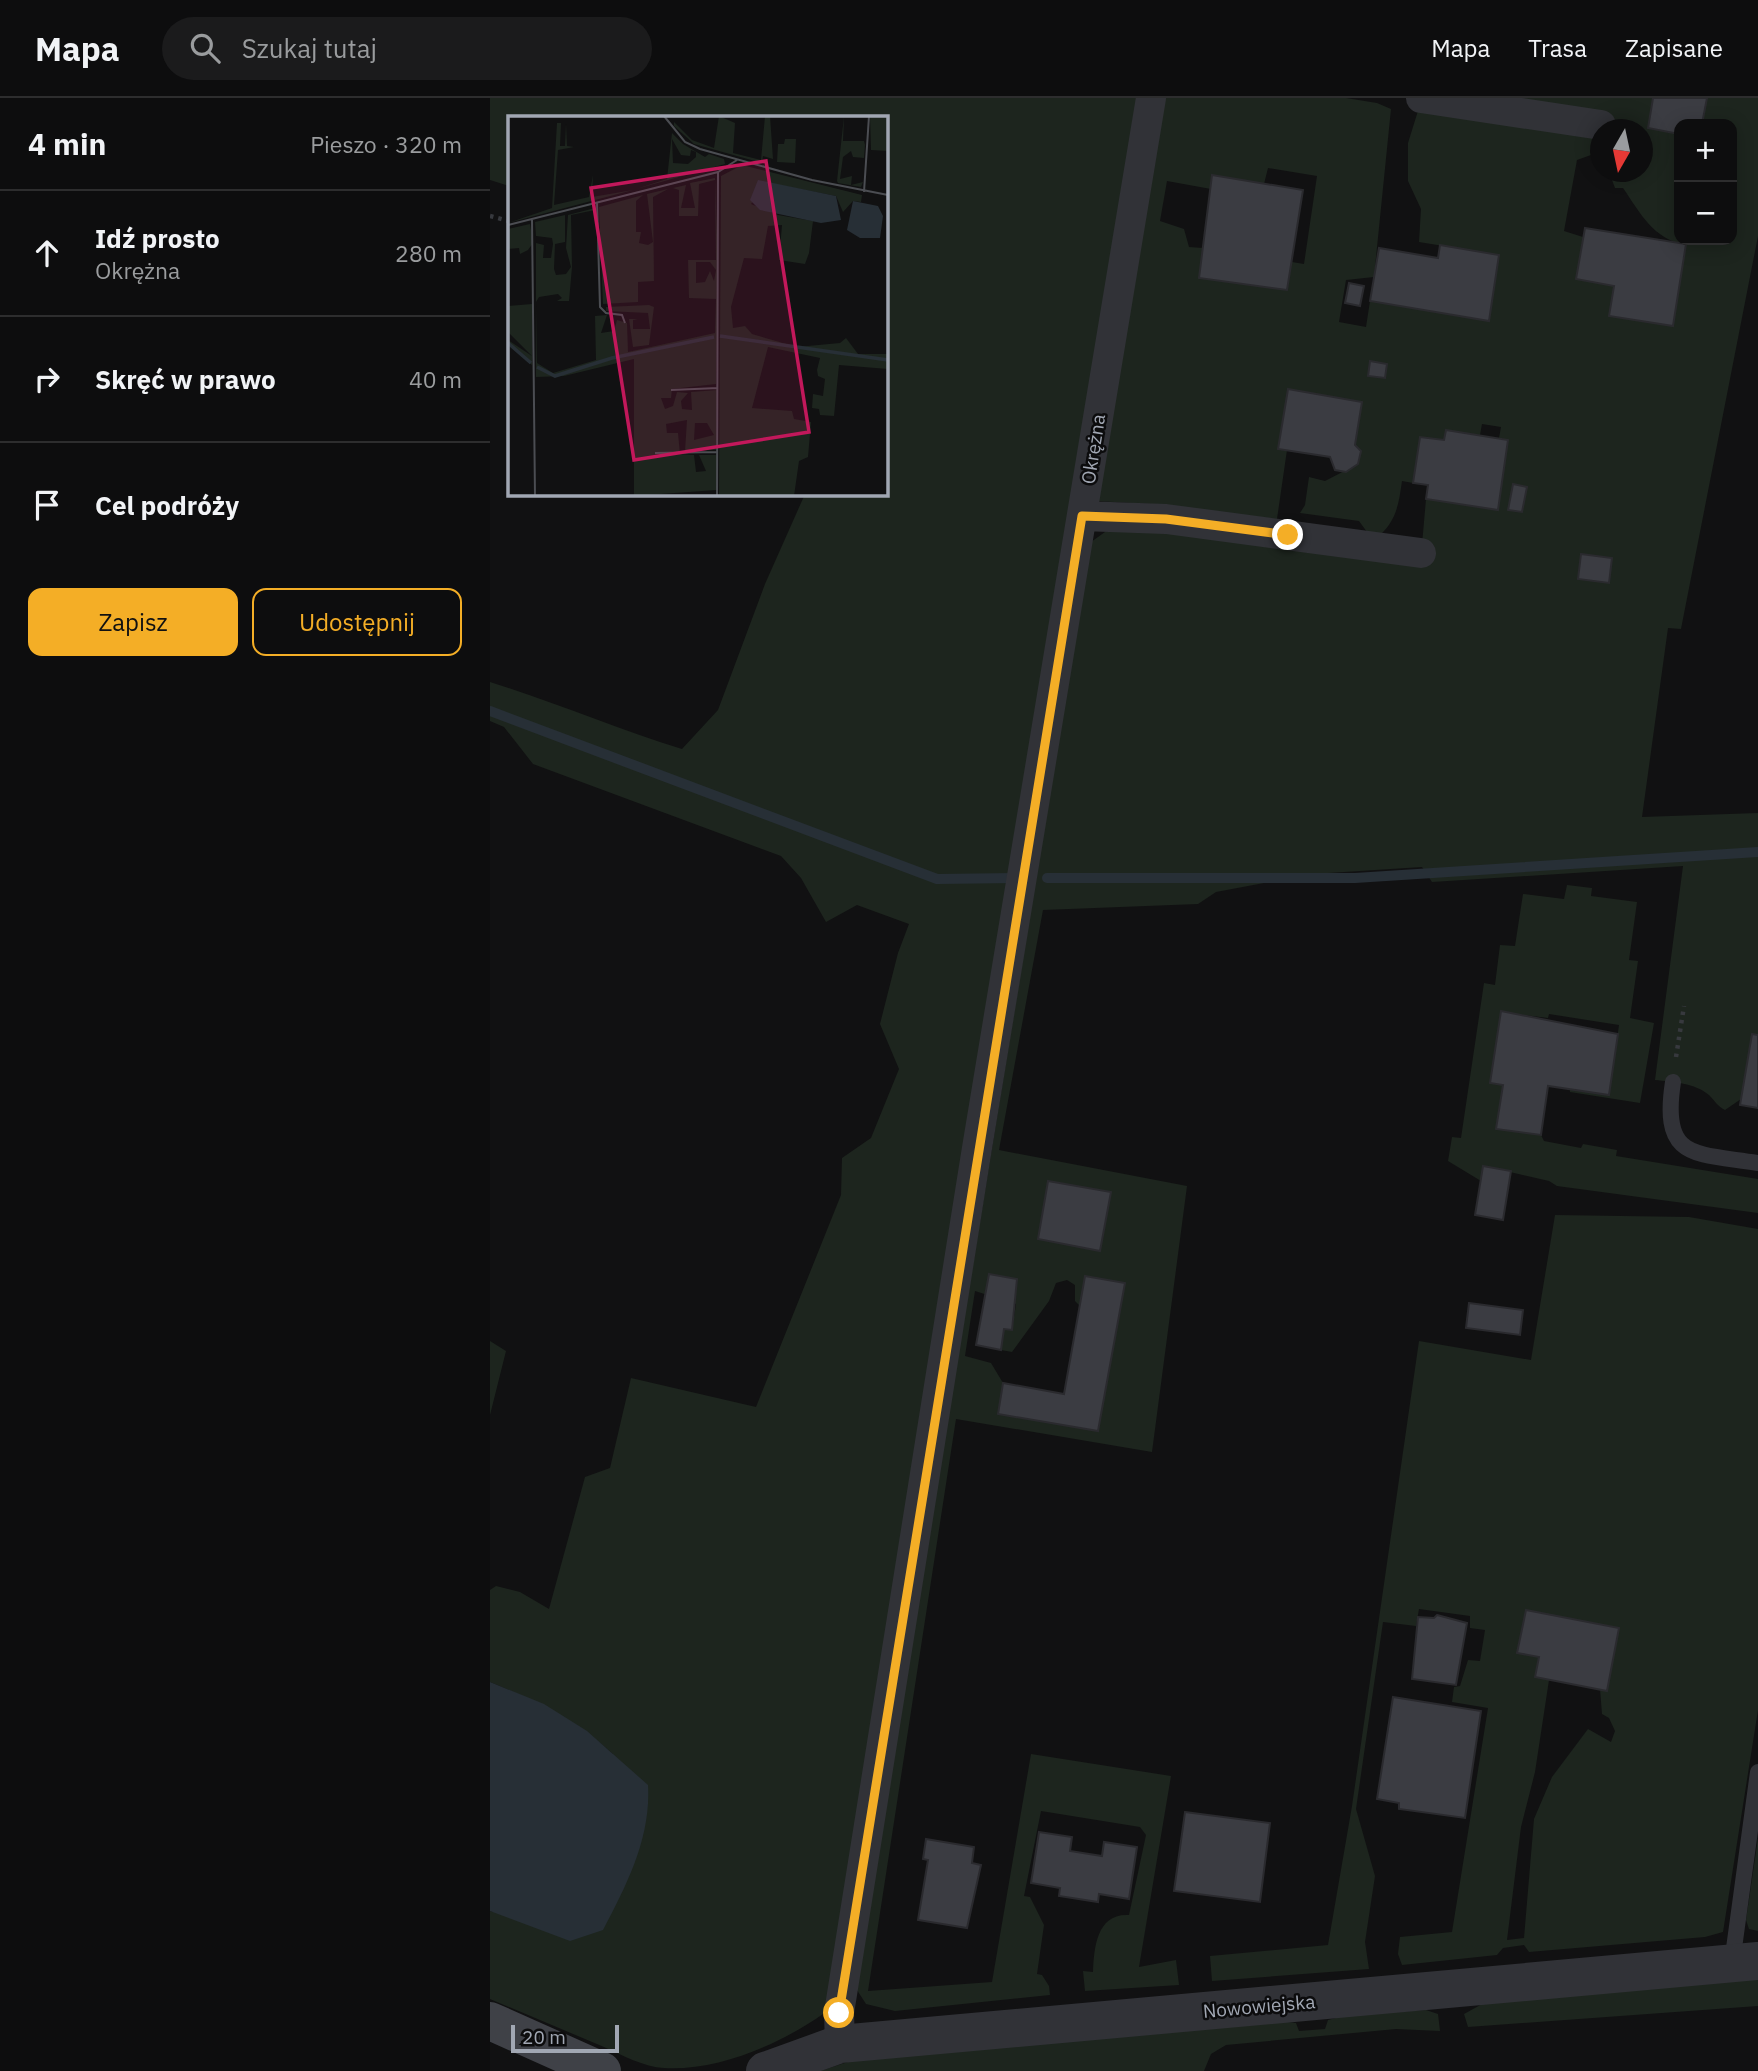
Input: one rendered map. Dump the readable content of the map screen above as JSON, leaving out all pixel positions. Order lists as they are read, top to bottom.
{
  "streets": {
    "street": ["Okrężna", "Nowowiejska"]
  },
  "crossings": [
    ["Okrężna", "Nowowiejska"]
  ],
  "scale_bar": "20 m",
  "north": "bottom",
  "page": {
    "header": "Mapa",
    "search": "Szukaj tutaj",
    "nav": ["Mapa", "Trasa", "Zapisane"],
    "heading": ["4 min", "Pieszo · 320 m"],
    "map_buttons": ["+", "−"],
    "list": [
      ["Idź prosto", "Okrężna", "280 m"],
      ["Skręć w prawo", "40 m"],
      "Cel podróży"
    ],
    "buttons": ["Zapisz", "Udostępnij"],
    "scale": "20 m"
  }
}
